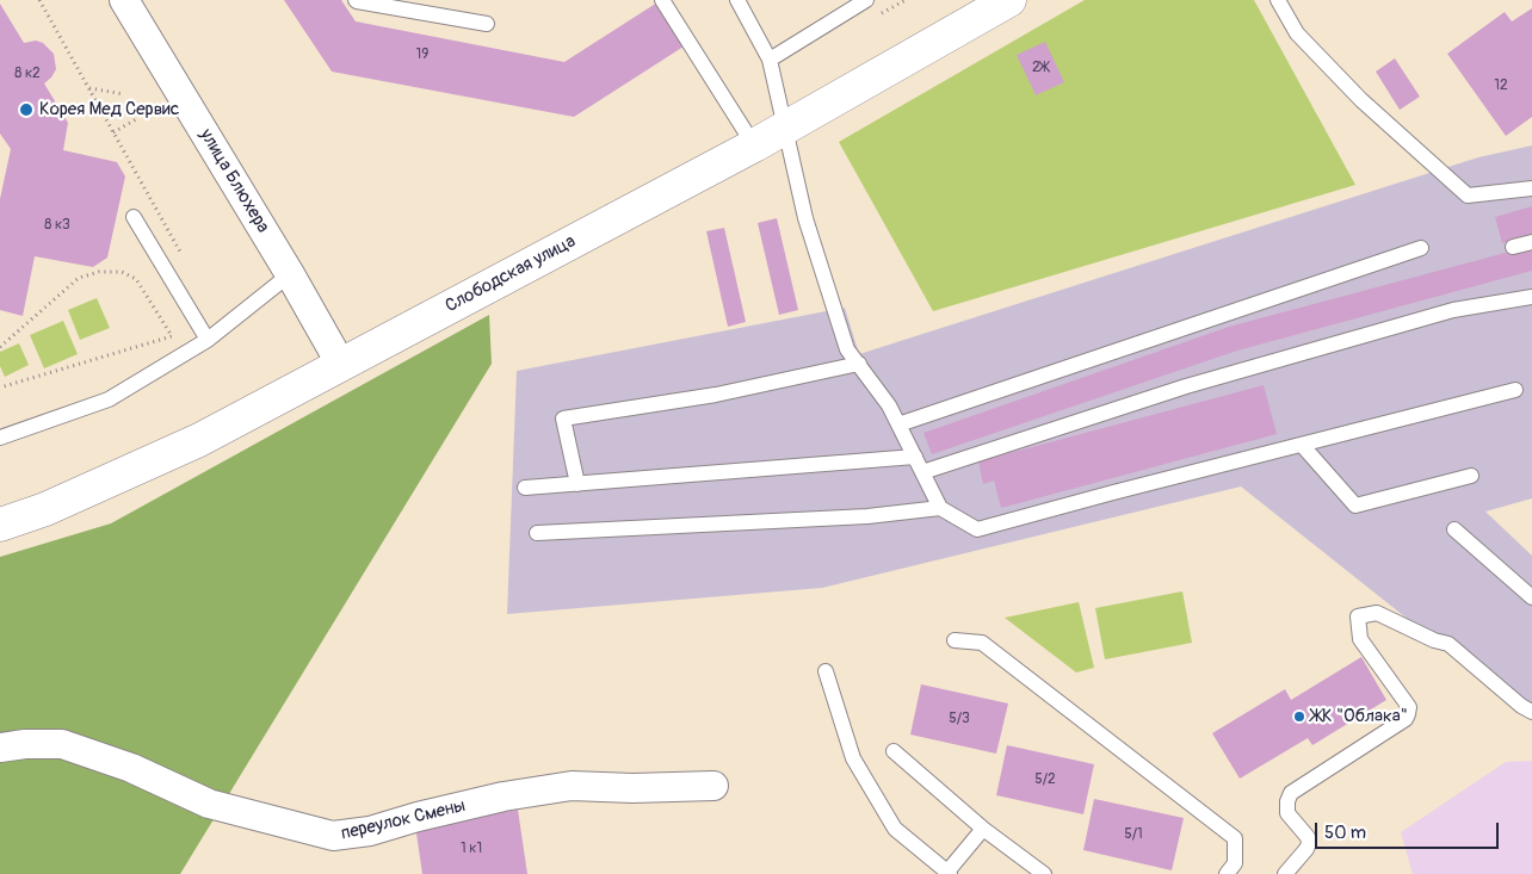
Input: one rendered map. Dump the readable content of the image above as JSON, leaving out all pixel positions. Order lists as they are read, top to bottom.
{
  "streets": {
    "street": ["улица Блюхера", "Слободская улица", "переулок Смены"]
  },
  "crossings": [
    ["улица Блюхера", "Слободская улица"]
  ],
  "places": ["Корея Мед Сервис", "ЖК \"Облака\""],
  "house_numbers": [
    "19",
    "2Ж",
    "8 к2",
    "12",
    "8 к3",
    "5/3",
    "5/2",
    "5/1",
    "1 к1"
  ],
  "scale_bar": "50 m"
}
